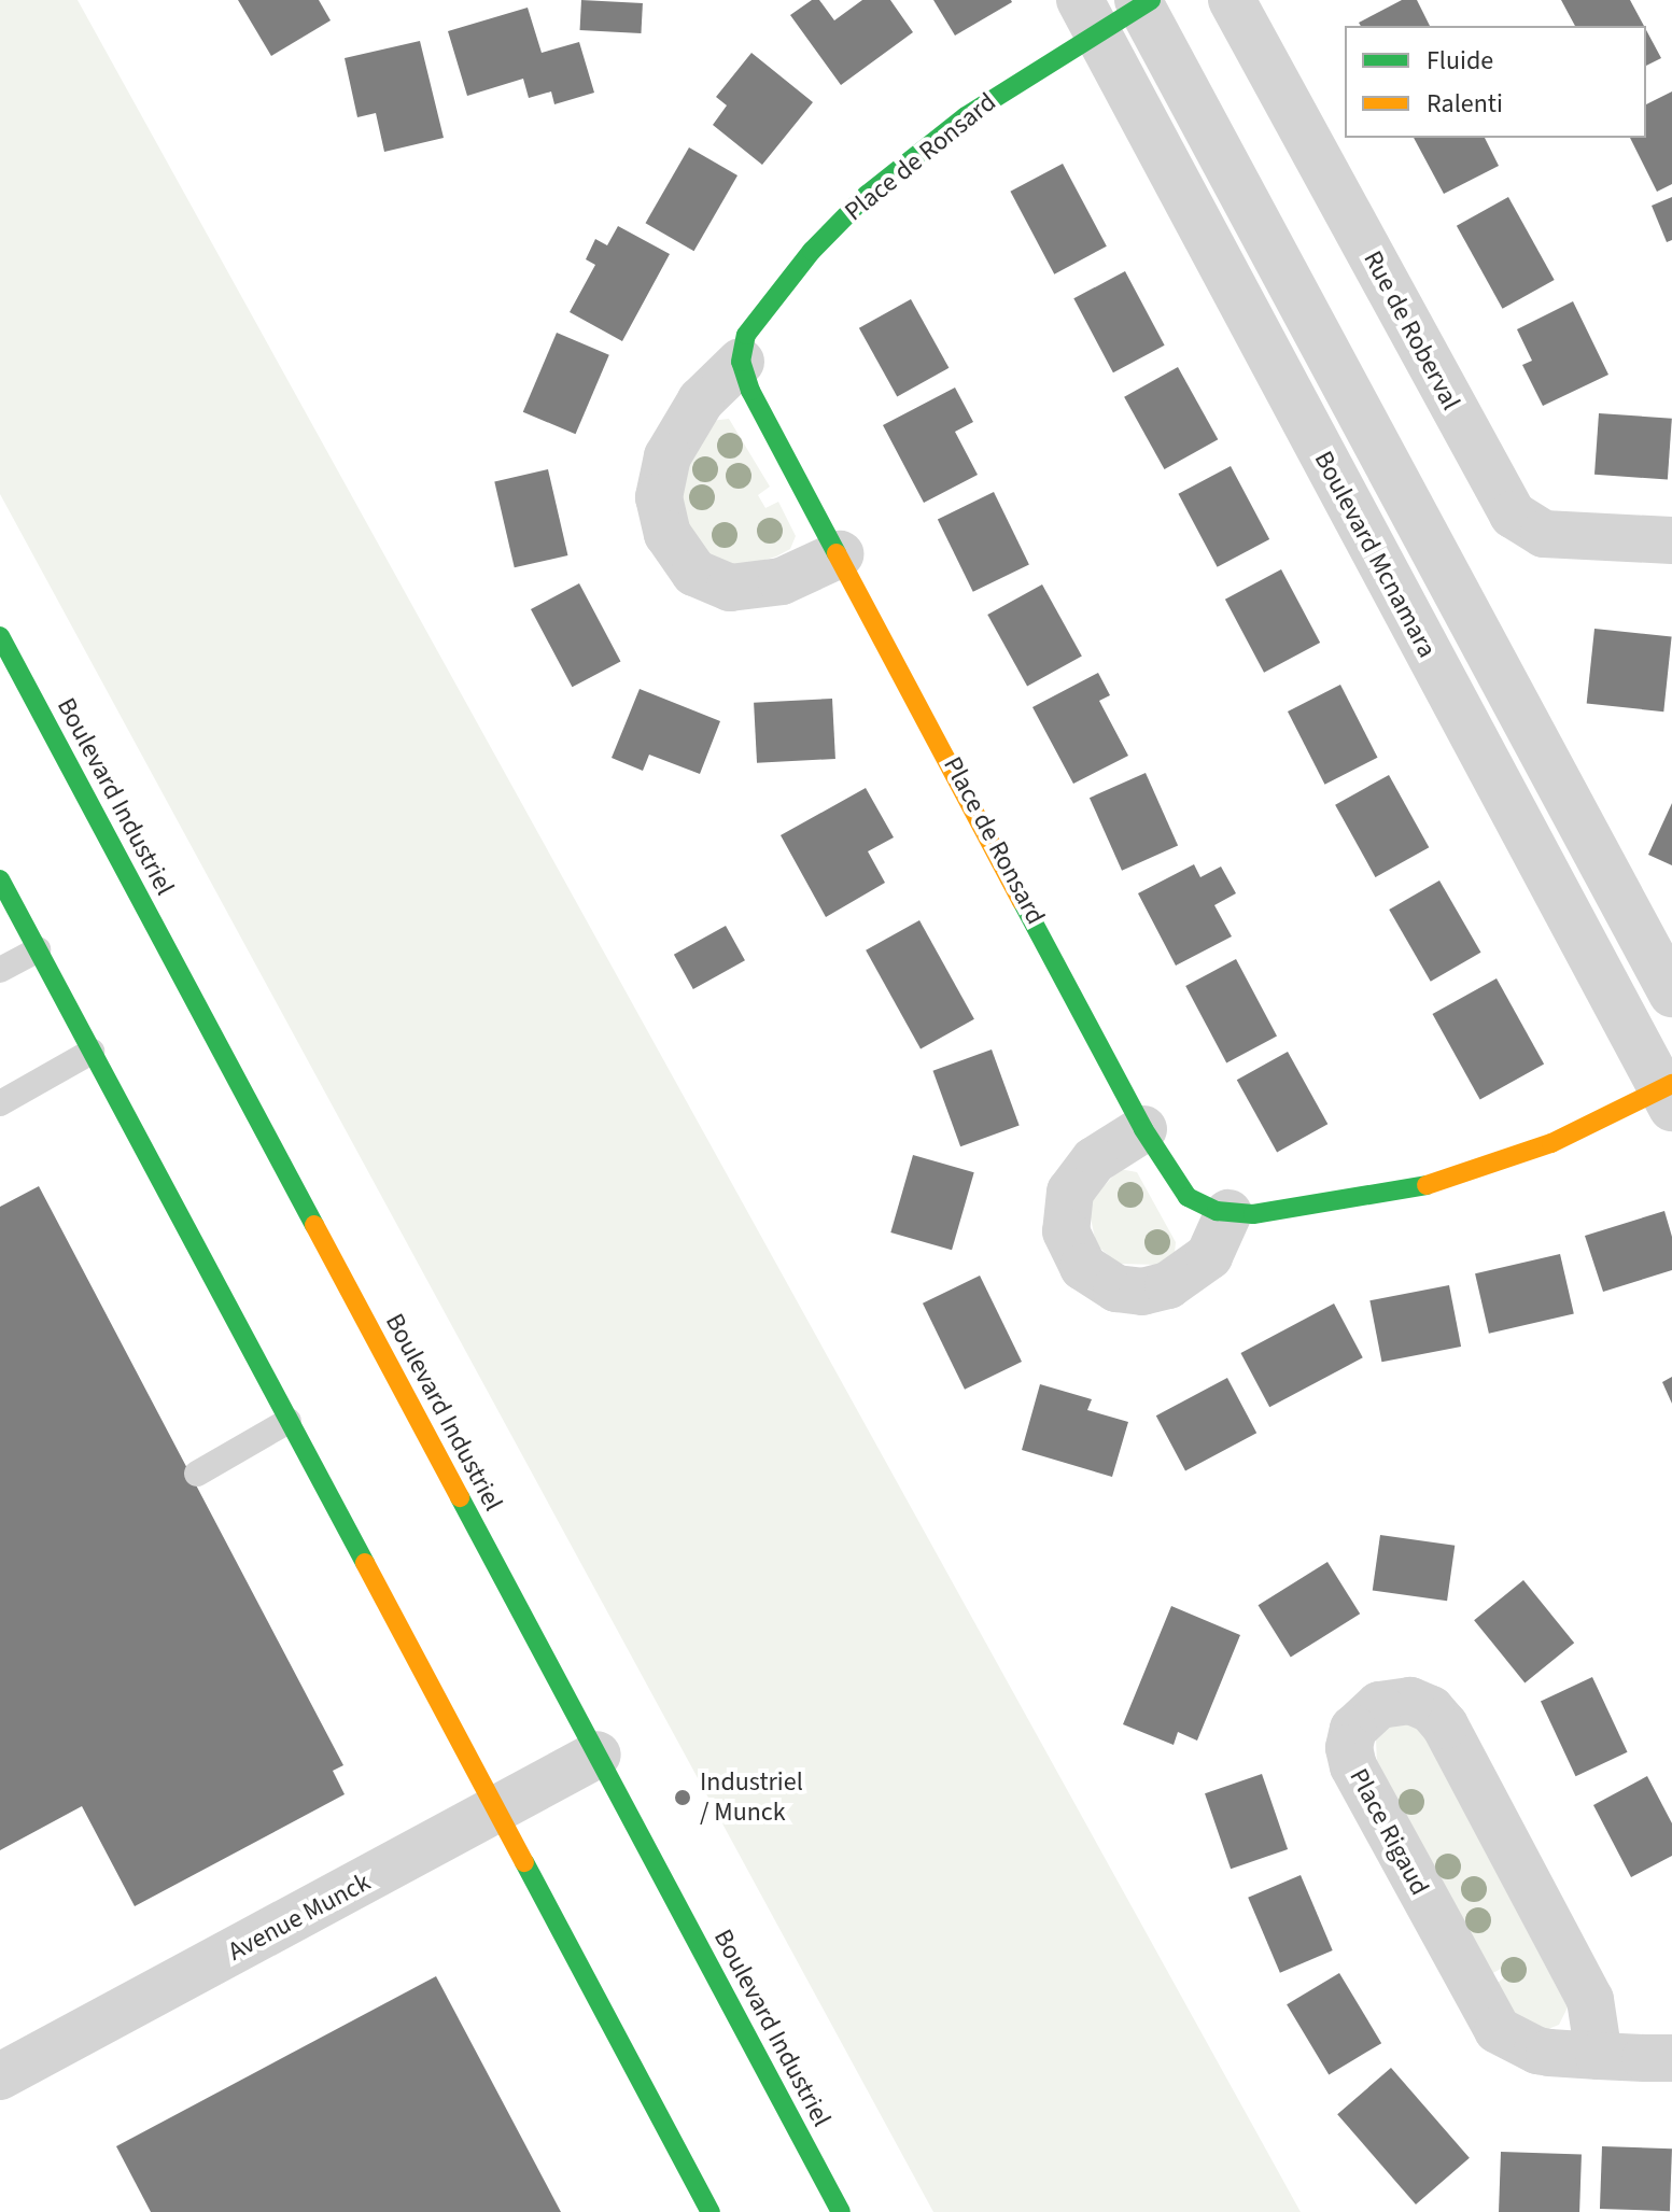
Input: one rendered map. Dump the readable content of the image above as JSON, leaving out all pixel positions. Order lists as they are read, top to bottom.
{
  "streets": {
    "street": [
      "Place de Ronsard",
      "Rue de Roberval",
      "Boulevard Mcnamara",
      "Boulevard Industriel",
      "Place Rigaud",
      "Avenue Munck"
    ]
  },
  "crossings": [
    ["Place de Ronsard", "Boulevard Mcnamara"],
    ["Boulevard Industriel", "Avenue Munck"]
  ],
  "places": ["Industriel / Munck"],
  "legend": ["Fluide", "Ralenti"]
}
